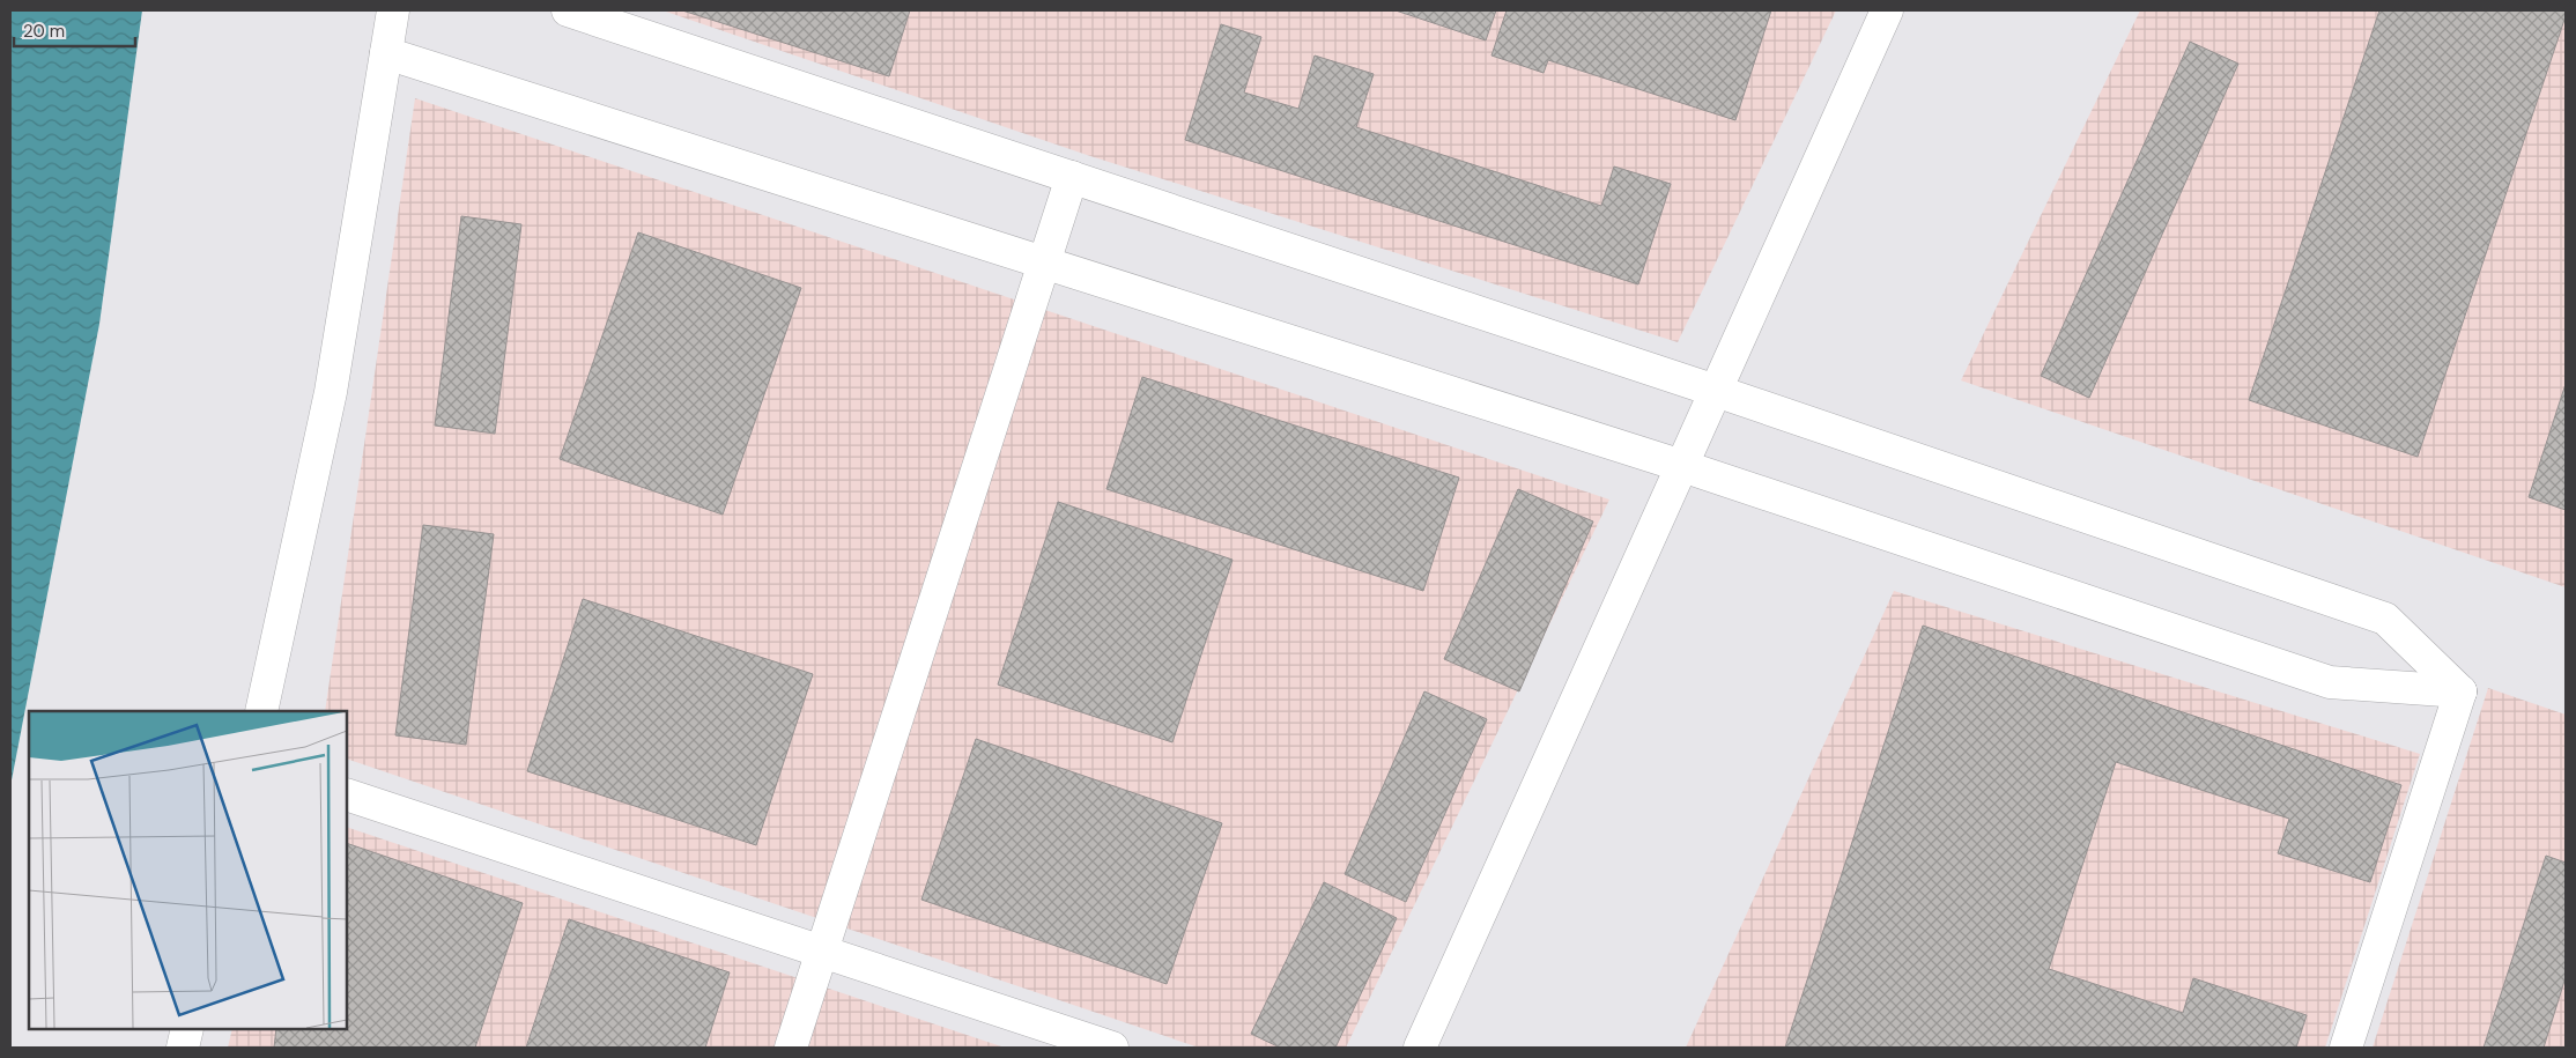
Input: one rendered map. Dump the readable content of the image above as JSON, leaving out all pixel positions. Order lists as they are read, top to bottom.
{
  "scale_bar": "20 m"
}
